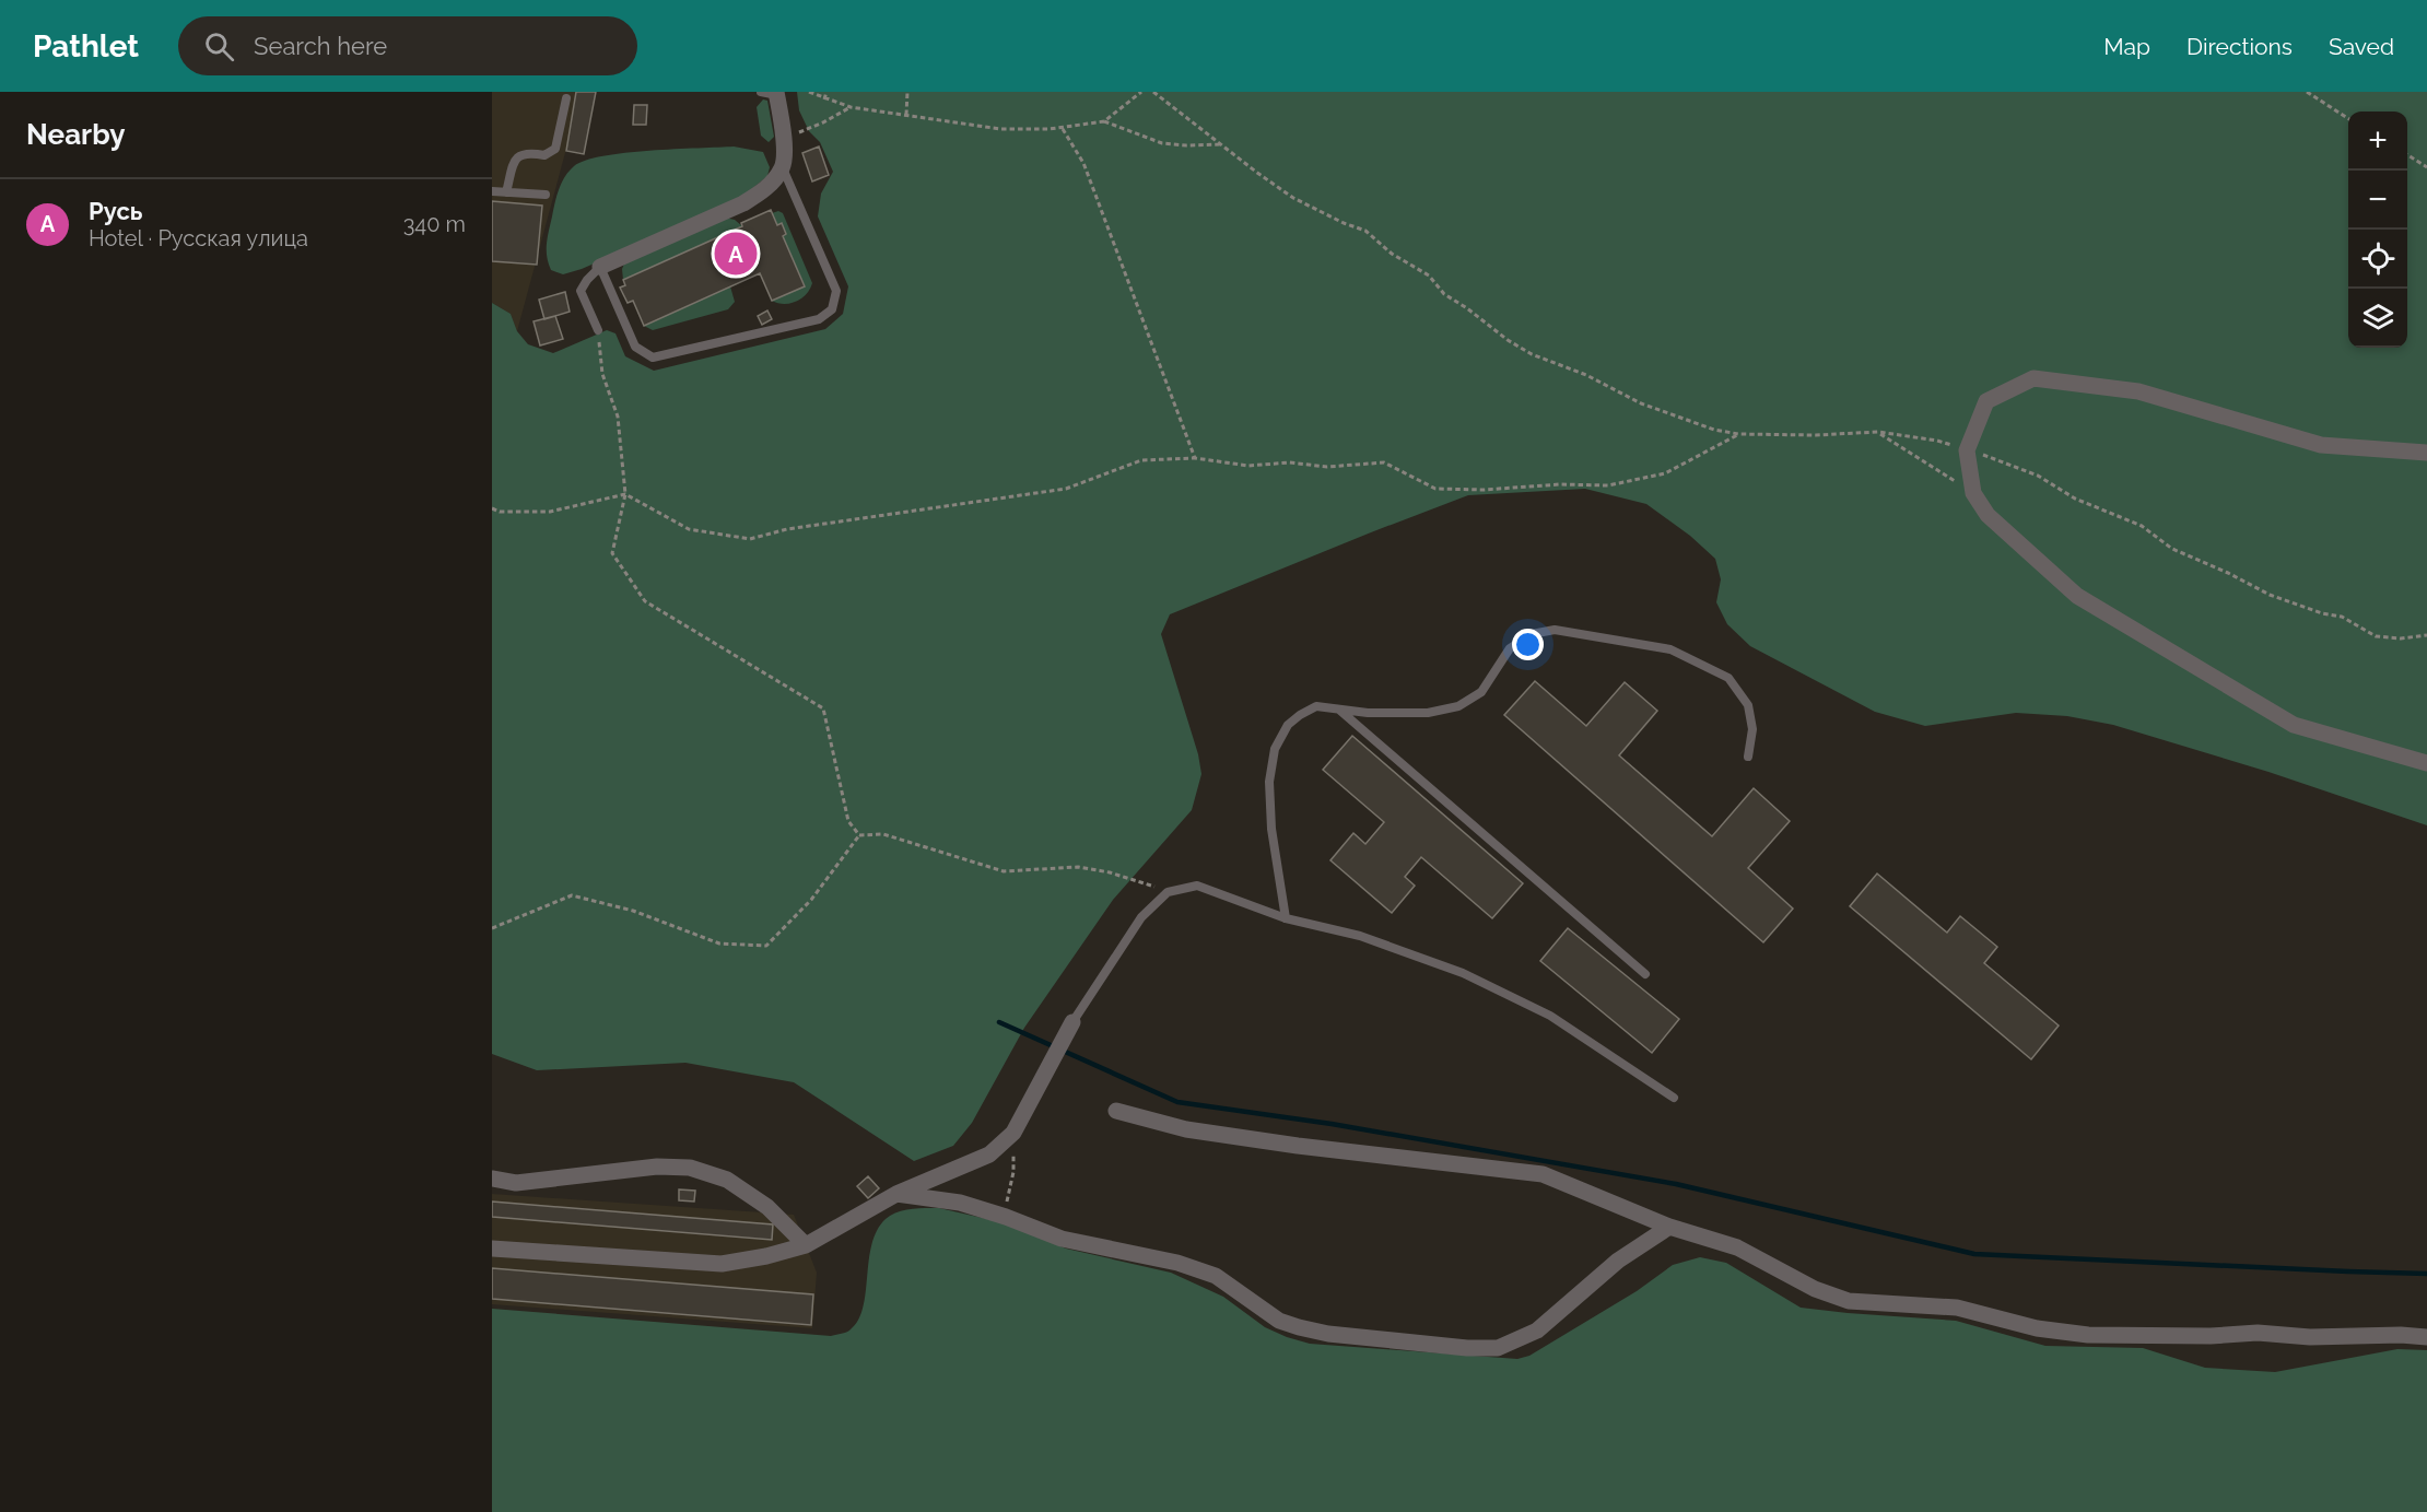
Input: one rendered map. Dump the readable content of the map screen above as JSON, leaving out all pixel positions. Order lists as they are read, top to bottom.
{
  "page": {
    "header": "Pathlet",
    "search": "Search here",
    "nav": ["Map", "Directions", "Saved"],
    "heading": "Nearby",
    "map_buttons": ["+", "−"],
    "list": [
      {
        "mark": "A",
        "name": "Русь",
        "note": "Hotel · Русская улица",
        "value": "340 m"
      }
    ],
    "pins": "A"
  }
}
